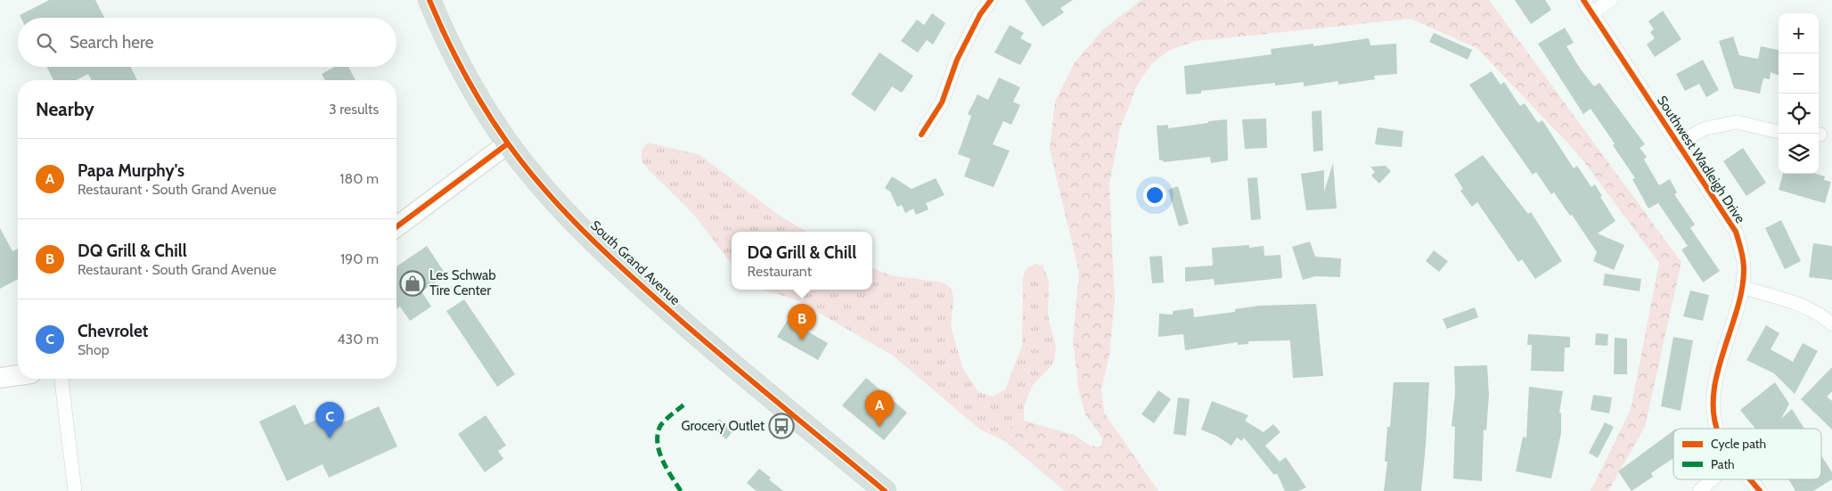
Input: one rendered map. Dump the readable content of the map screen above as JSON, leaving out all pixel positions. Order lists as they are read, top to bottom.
{
  "streets": {
    "main road": ["South Grand Avenue"],
    "street": ["Southwest Wadleigh Drive"]
  },
  "places": {
    "shop": ["Les Schwab Tire Center"],
    "bus stop": ["Grocery Outlet"]
  },
  "legend": ["Cycle path", "Path"],
  "page": {
    "map_buttons": ["+", "−"],
    "search": "Search here",
    "heading": ["Nearby", "3 results"],
    "list": [
      {
        "mark": "A",
        "name": "Papa Murphy's",
        "note": "Restaurant · South Grand Avenue",
        "value": "180 m"
      },
      {
        "mark": "B",
        "name": "DQ Grill & Chill",
        "note": "Restaurant · South Grand Avenue",
        "value": "190 m"
      },
      {
        "mark": "C",
        "name": "Chevrolet",
        "note": "Shop",
        "value": "430 m"
      }
    ],
    "popup": ["DQ Grill & Chill", "Restaurant"],
    "pins": ["B", "A", "C"]
  }
}
